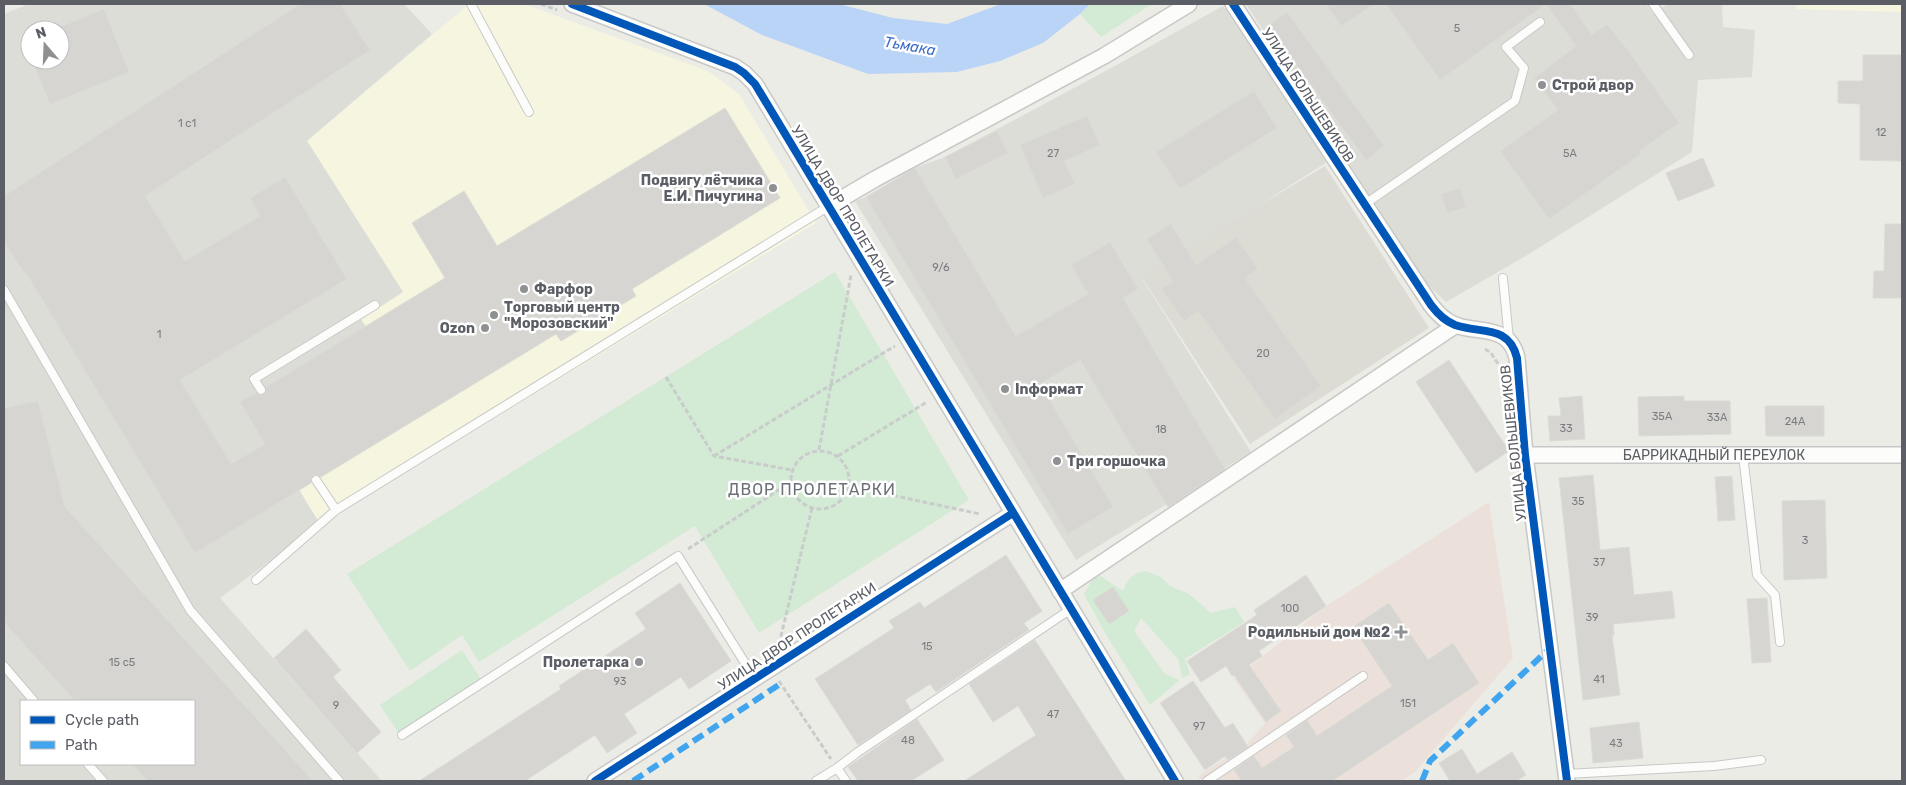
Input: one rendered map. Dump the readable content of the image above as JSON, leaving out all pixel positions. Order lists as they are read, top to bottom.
{
  "streets": {
    "street": ["УЛИЦА БОЛЬШЕВИКОВ", "УЛИЦА ДВОР ПРОЛЕТАРКИ", "БАРРИКАДНЫЙ ПЕРЕУЛОК"]
  },
  "crossings": [
    ["УЛИЦА БОЛЬШЕВИКОВ", "БАРРИКАДНЫЙ ПЕРЕУЛОК"]
  ],
  "districts": ["ДВОР ПРОЛЕТАРКИ"],
  "water": ["Тьмака"],
  "places": {
    "other": [
      "Строй двор",
      "Подвигу лётчика Е.И. Пичугина",
      "Фарфор",
      "Торговый центр \"Морозовский\"",
      "Ozon",
      "Inформат",
      "Три горшочка",
      "Пролетарка"
    ],
    "health": ["Родильный дом №2"]
  },
  "house_numbers": [
    "5",
    "1 с1",
    "12",
    "27",
    "5А",
    "9/6",
    "1",
    "20",
    "35А",
    "33А",
    "24А",
    "33",
    "18",
    "35",
    "3",
    "37",
    "100",
    "39",
    "15",
    "15 с5",
    "41",
    "93",
    "151",
    "9",
    "47",
    "97",
    "48",
    "43"
  ],
  "legend": ["Cycle path", "Path"],
  "north": "top"
}
